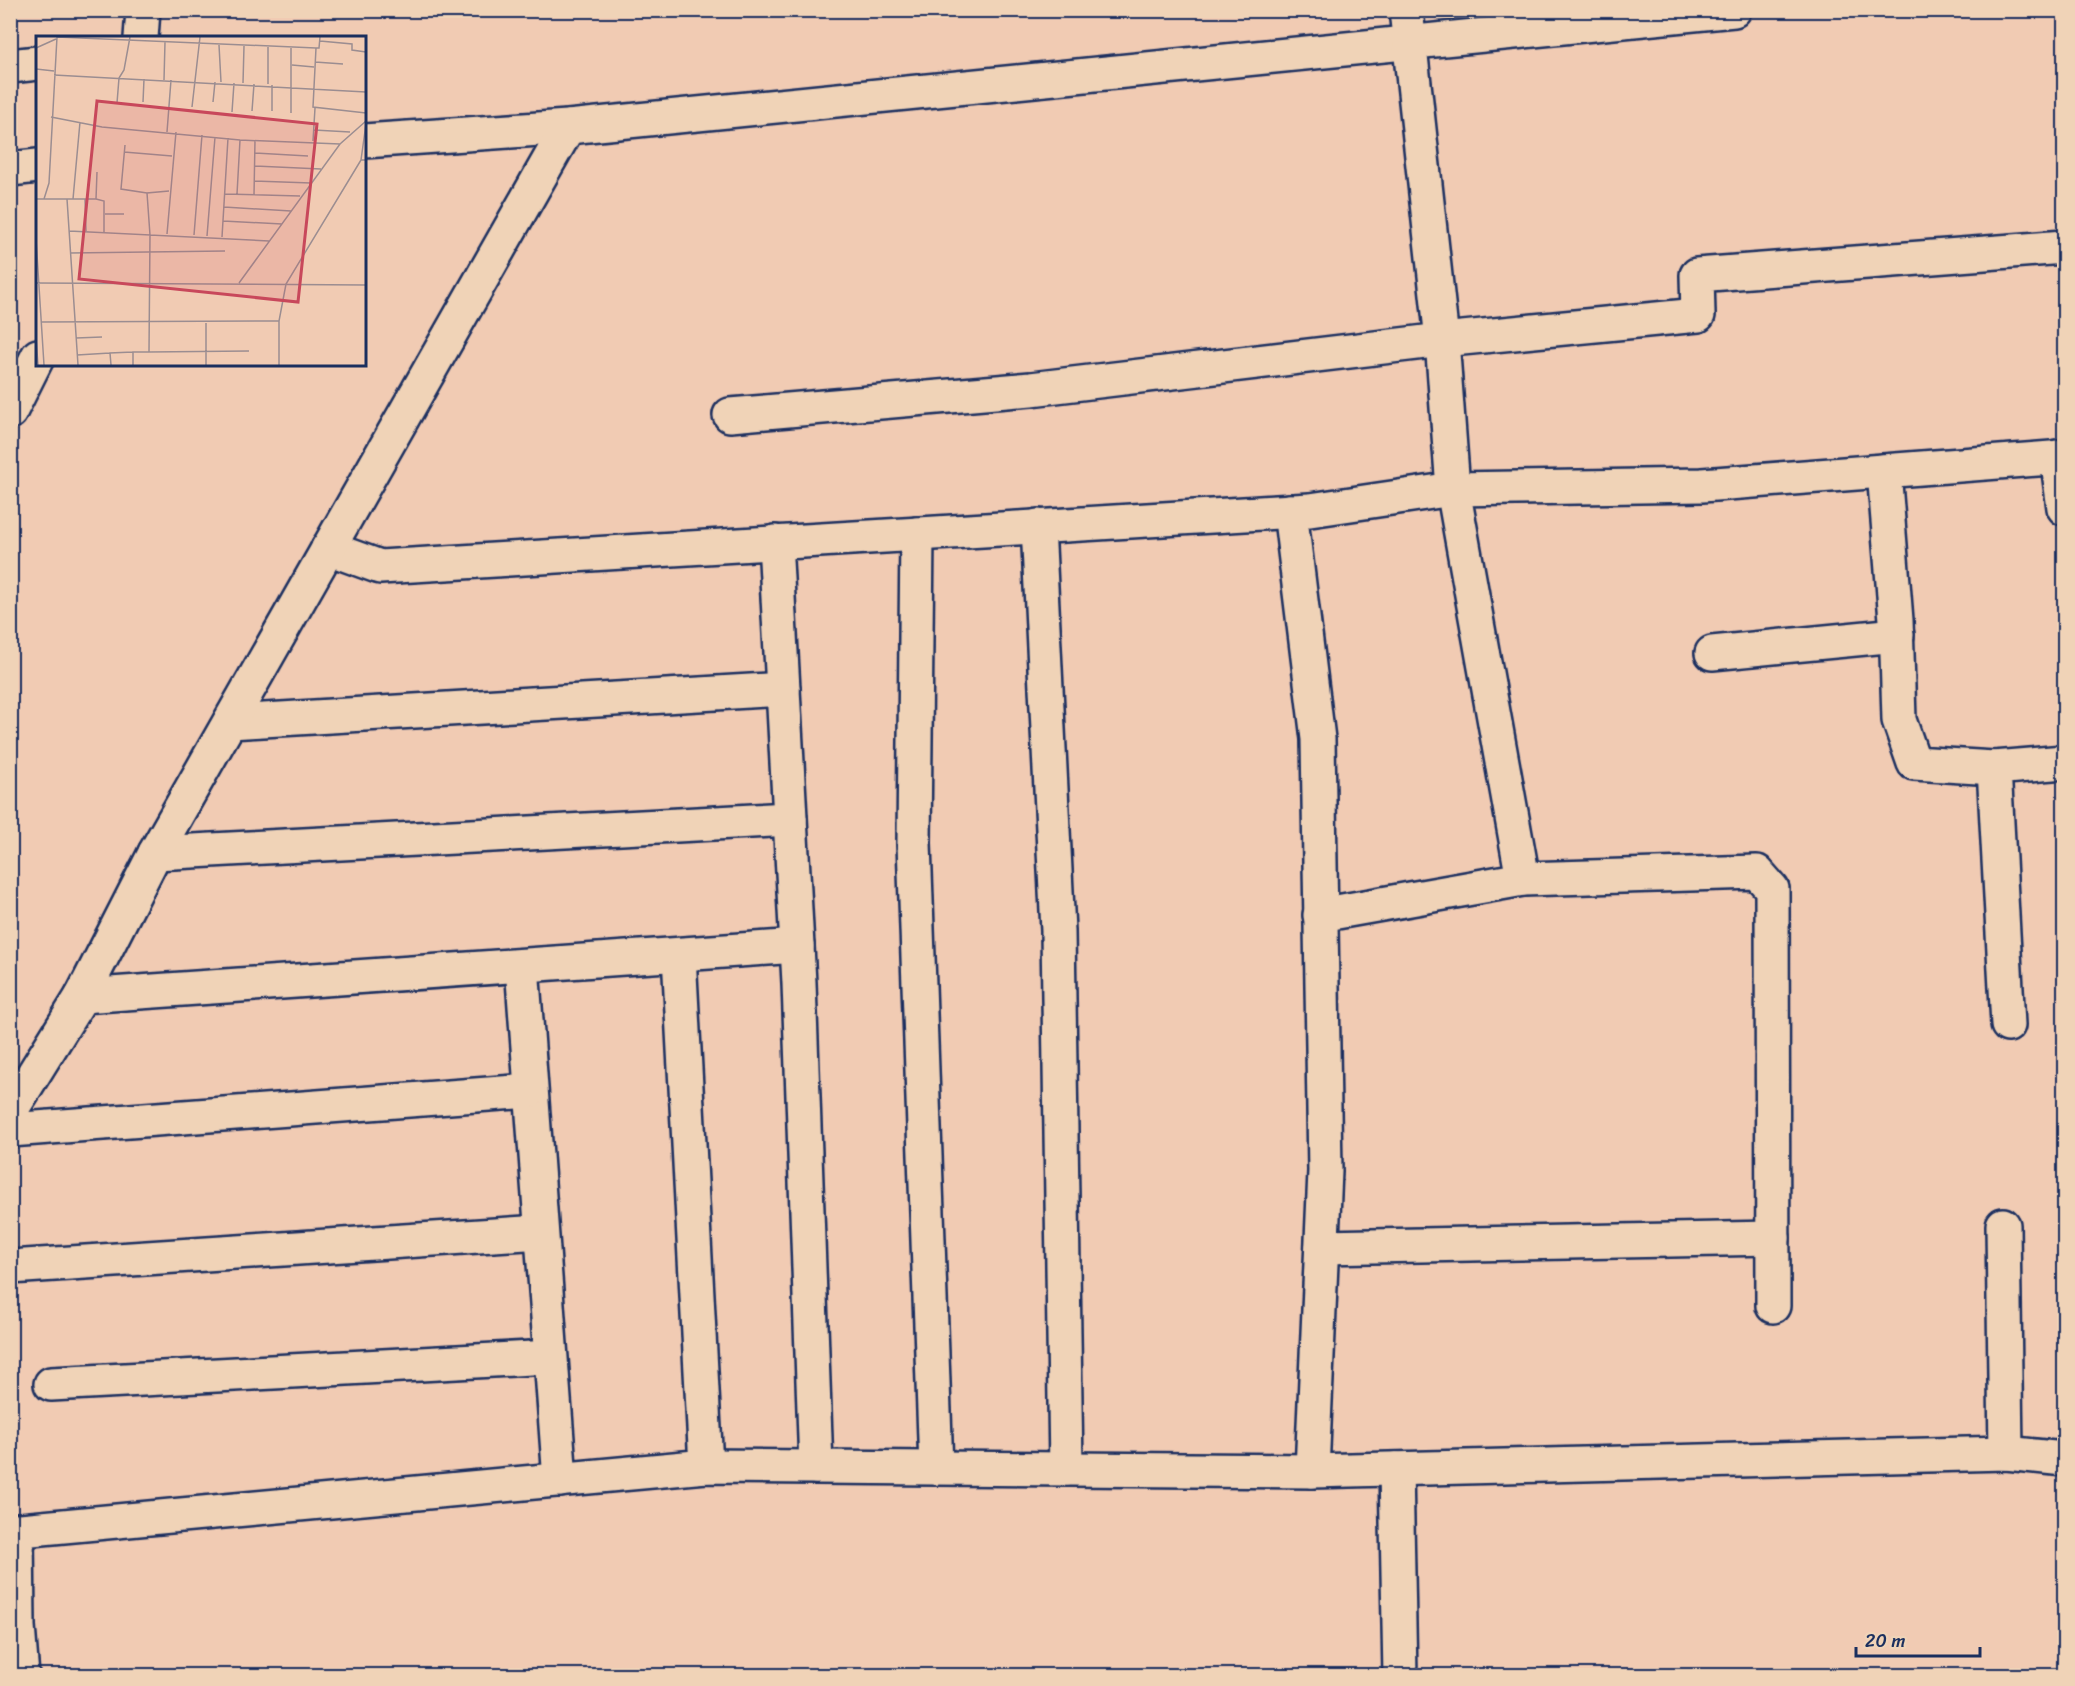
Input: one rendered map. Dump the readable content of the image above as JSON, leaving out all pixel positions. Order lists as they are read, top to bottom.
{
  "scale_bar": "20 m"
}
